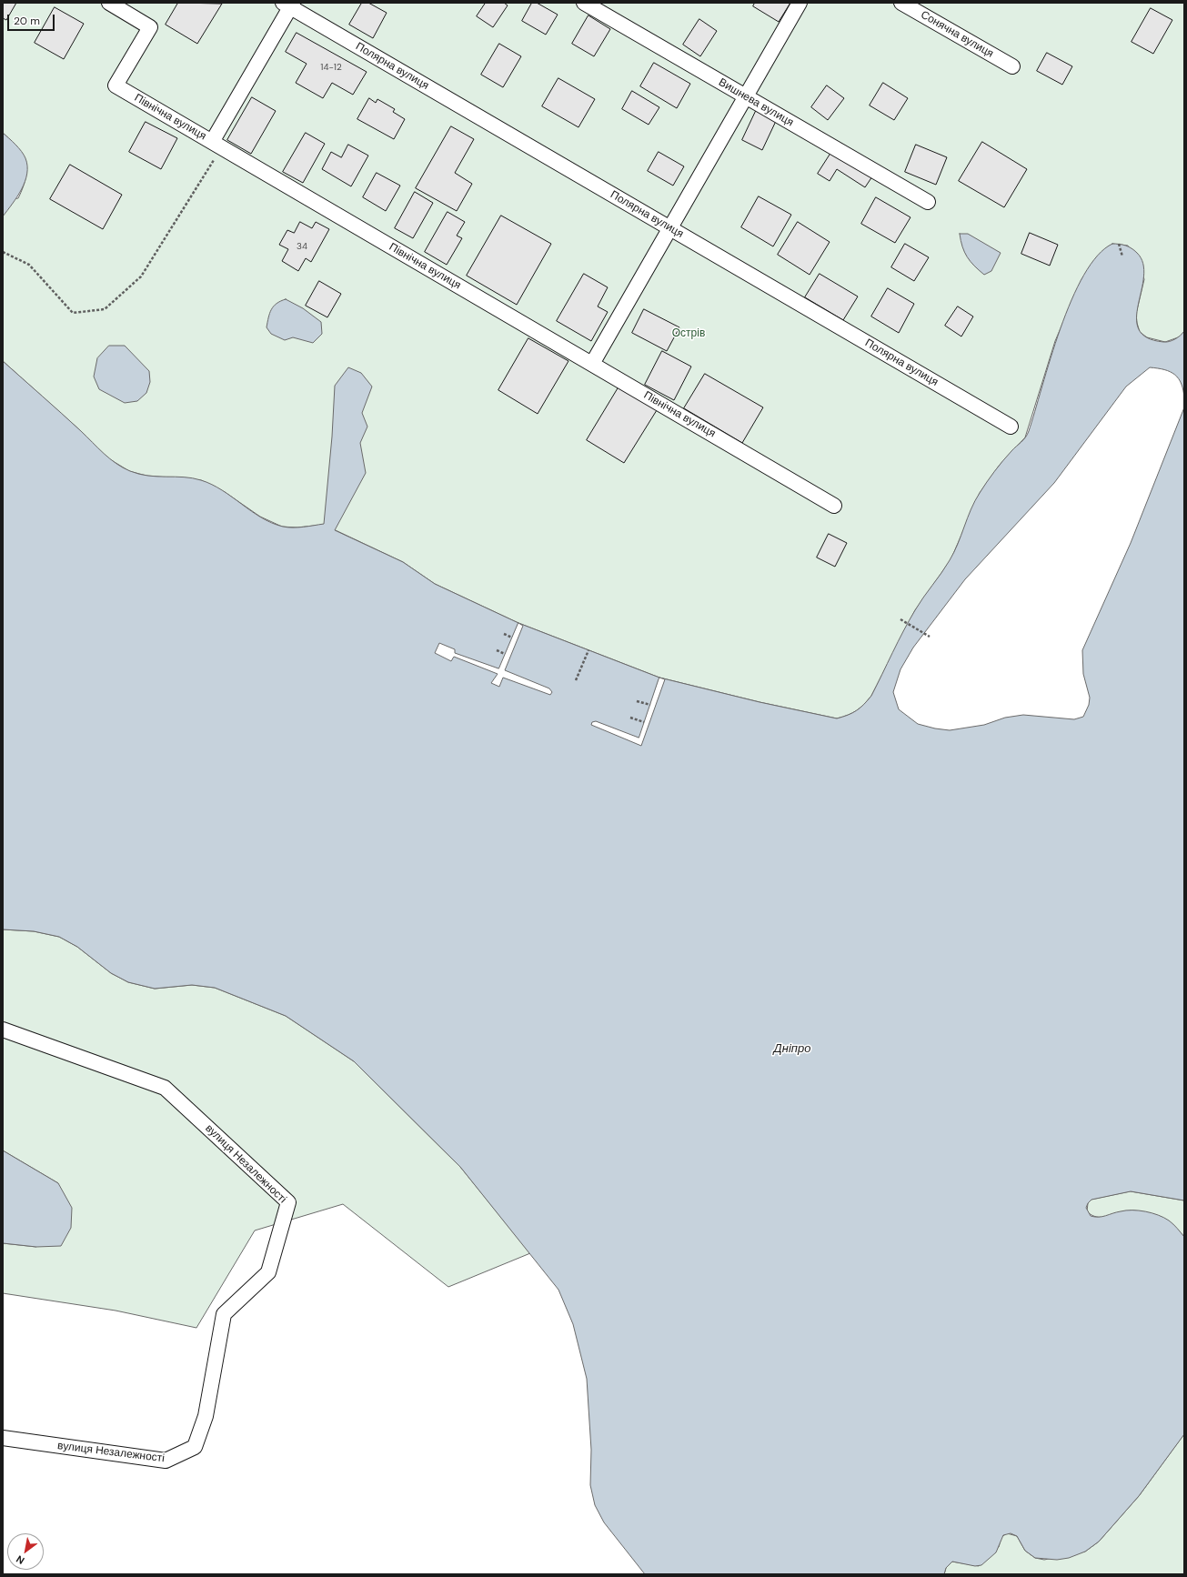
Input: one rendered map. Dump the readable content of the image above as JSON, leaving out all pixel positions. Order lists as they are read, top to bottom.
{
  "streets": {
    "street": [
      "Сонячна вулиця",
      "Полярна вулиця",
      "Вишнева вулиця",
      "Північна вулиця",
      "вулиця Незалежності"
    ]
  },
  "water": ["Дніпро"],
  "parks": ["Острів"],
  "house_numbers": ["14-12", "34"],
  "scale_bar": "20 m",
  "north": "bottom left"
}
